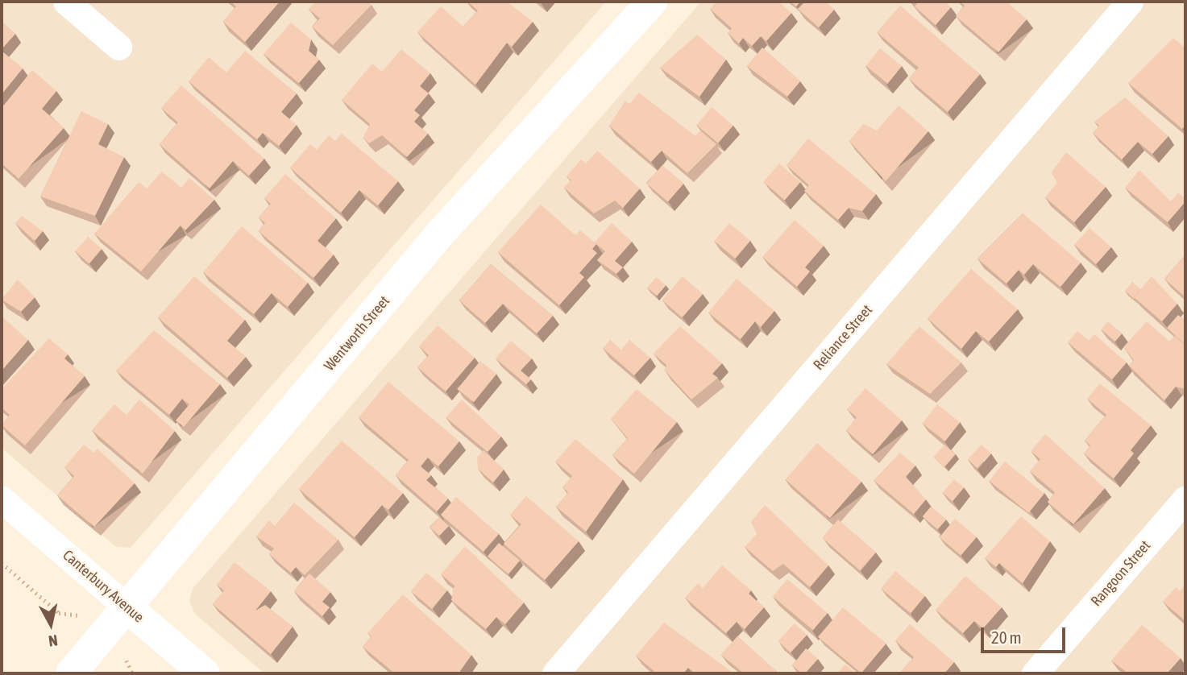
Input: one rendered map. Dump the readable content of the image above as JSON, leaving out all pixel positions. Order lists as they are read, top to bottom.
{
  "streets": {
    "street": [
      "Wentworth Street",
      "Reliance Street",
      "Rangoon Street",
      "Canterbury Avenue"
    ]
  },
  "crossings": [
    ["Wentworth Street", "Canterbury Avenue"]
  ],
  "scale_bar": "20 m",
  "north": "bottom"
}
